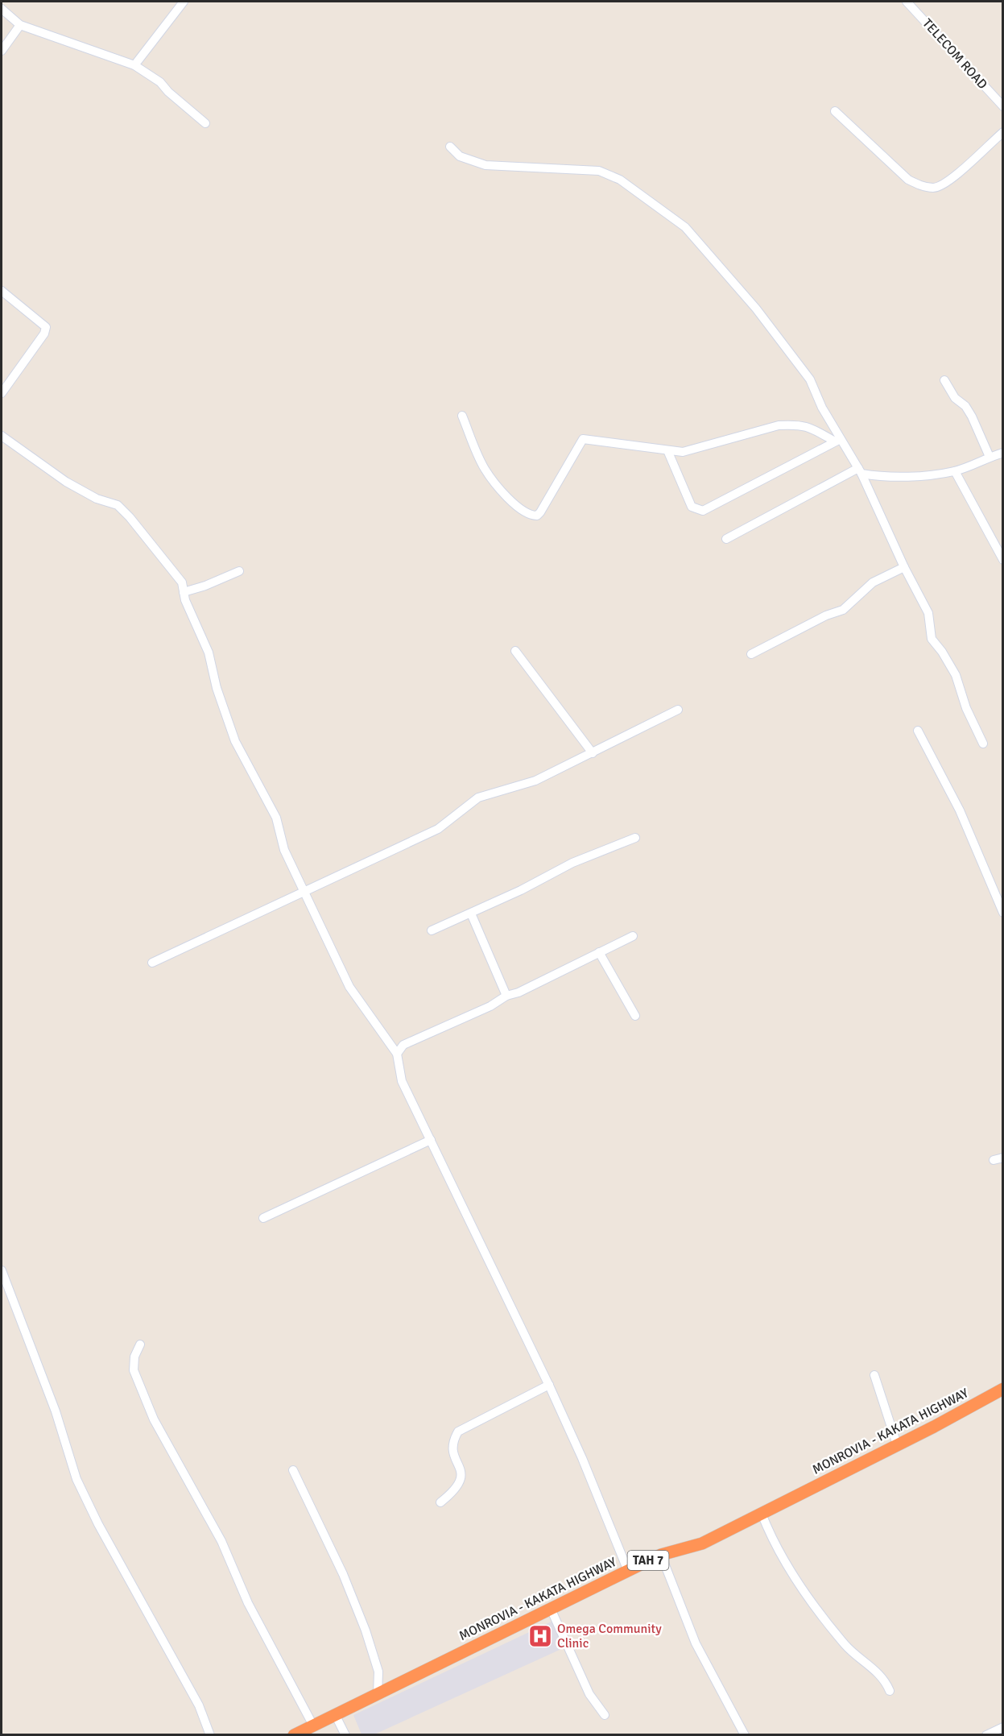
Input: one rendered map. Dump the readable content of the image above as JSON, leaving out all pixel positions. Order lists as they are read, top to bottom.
{
  "streets": {
    "highway": ["MONROVIA - KAKATA HIGHWAY", "TAH 7"],
    "street": ["TELECOM ROAD"]
  },
  "places": {
    "hospital": ["Omega Community Clinic"]
  }
}
